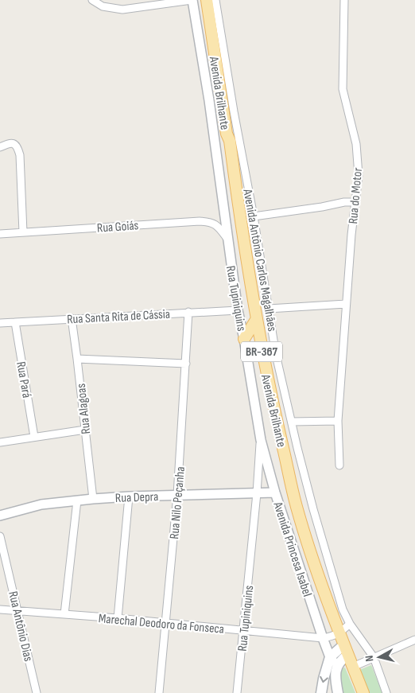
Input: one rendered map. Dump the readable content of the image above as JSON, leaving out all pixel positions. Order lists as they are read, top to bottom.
{
  "streets": {
    "main road": ["Avenida Brilhante", "BR-367"],
    "street": [
      "Rua do Motor",
      "Rua Goiás",
      "Avenida Antônio Carlos Magalhães",
      "Rua Tupiniquins",
      "Rua Santa Rita de Cássia",
      "Rua Pará",
      "Rua Alagoas",
      "Rua Depra",
      "Rua Nilo Peçanha",
      "Avenida Princesa Isabel",
      "Marechal Deodoro da Fonseca",
      "Rua Antônio Dias"
    ]
  },
  "crossings": [
    ["Rua Goiás", "Rua Tupiniquins"],
    ["Rua Tupiniquins", "Rua Santa Rita de Cássia"],
    ["Rua Tupiniquins", "Rua Depra"],
    ["Rua Tupiniquins", "Avenida Princesa Isabel"],
    ["Rua Tupiniquins", "Marechal Deodoro da Fonseca"],
    ["Rua Santa Rita de Cássia", "Rua Pará"],
    ["Rua Santa Rita de Cássia", "Rua Alagoas"],
    ["Rua Santa Rita de Cássia", "Rua Nilo Peçanha"],
    ["Rua Alagoas", "Rua Depra"],
    ["Rua Depra", "Rua Nilo Peçanha"],
    ["Rua Depra", "Avenida Princesa Isabel"],
    ["Rua Nilo Peçanha", "Marechal Deodoro da Fonseca"],
    ["Avenida Princesa Isabel", "Marechal Deodoro da Fonseca"],
    ["Marechal Deodoro da Fonseca", "Rua Antônio Dias"]
  ],
  "north": "left"
}
